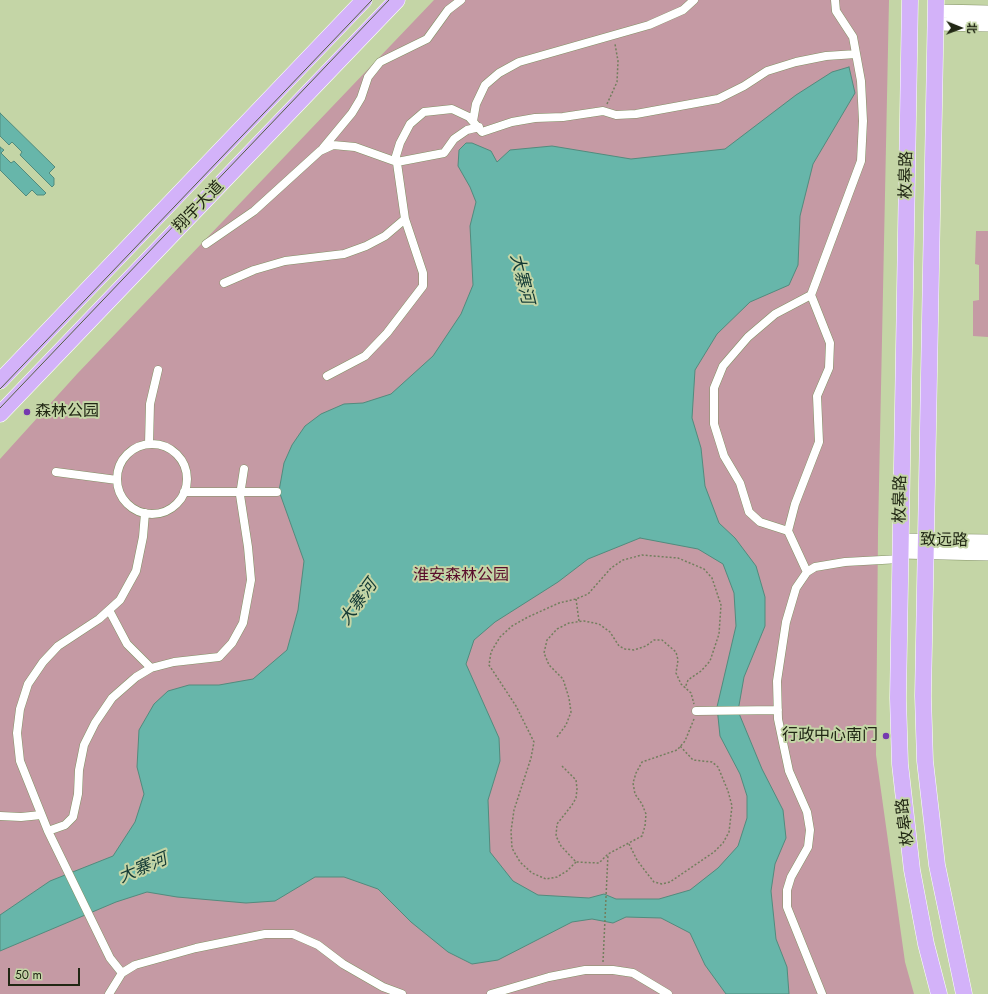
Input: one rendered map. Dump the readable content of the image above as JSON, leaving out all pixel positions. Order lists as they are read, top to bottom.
{
  "streets": {
    "main road": ["枚皋路", "翔宇大道"],
    "street": ["致远路"]
  },
  "crossings": [
    ["枚皋路", "致远路"]
  ],
  "water": ["大寨河"],
  "parks": ["淮安森林公园"],
  "places": ["森林公园", "行政中心南门"],
  "scale_bar": "50 m",
  "north": "right"
}
